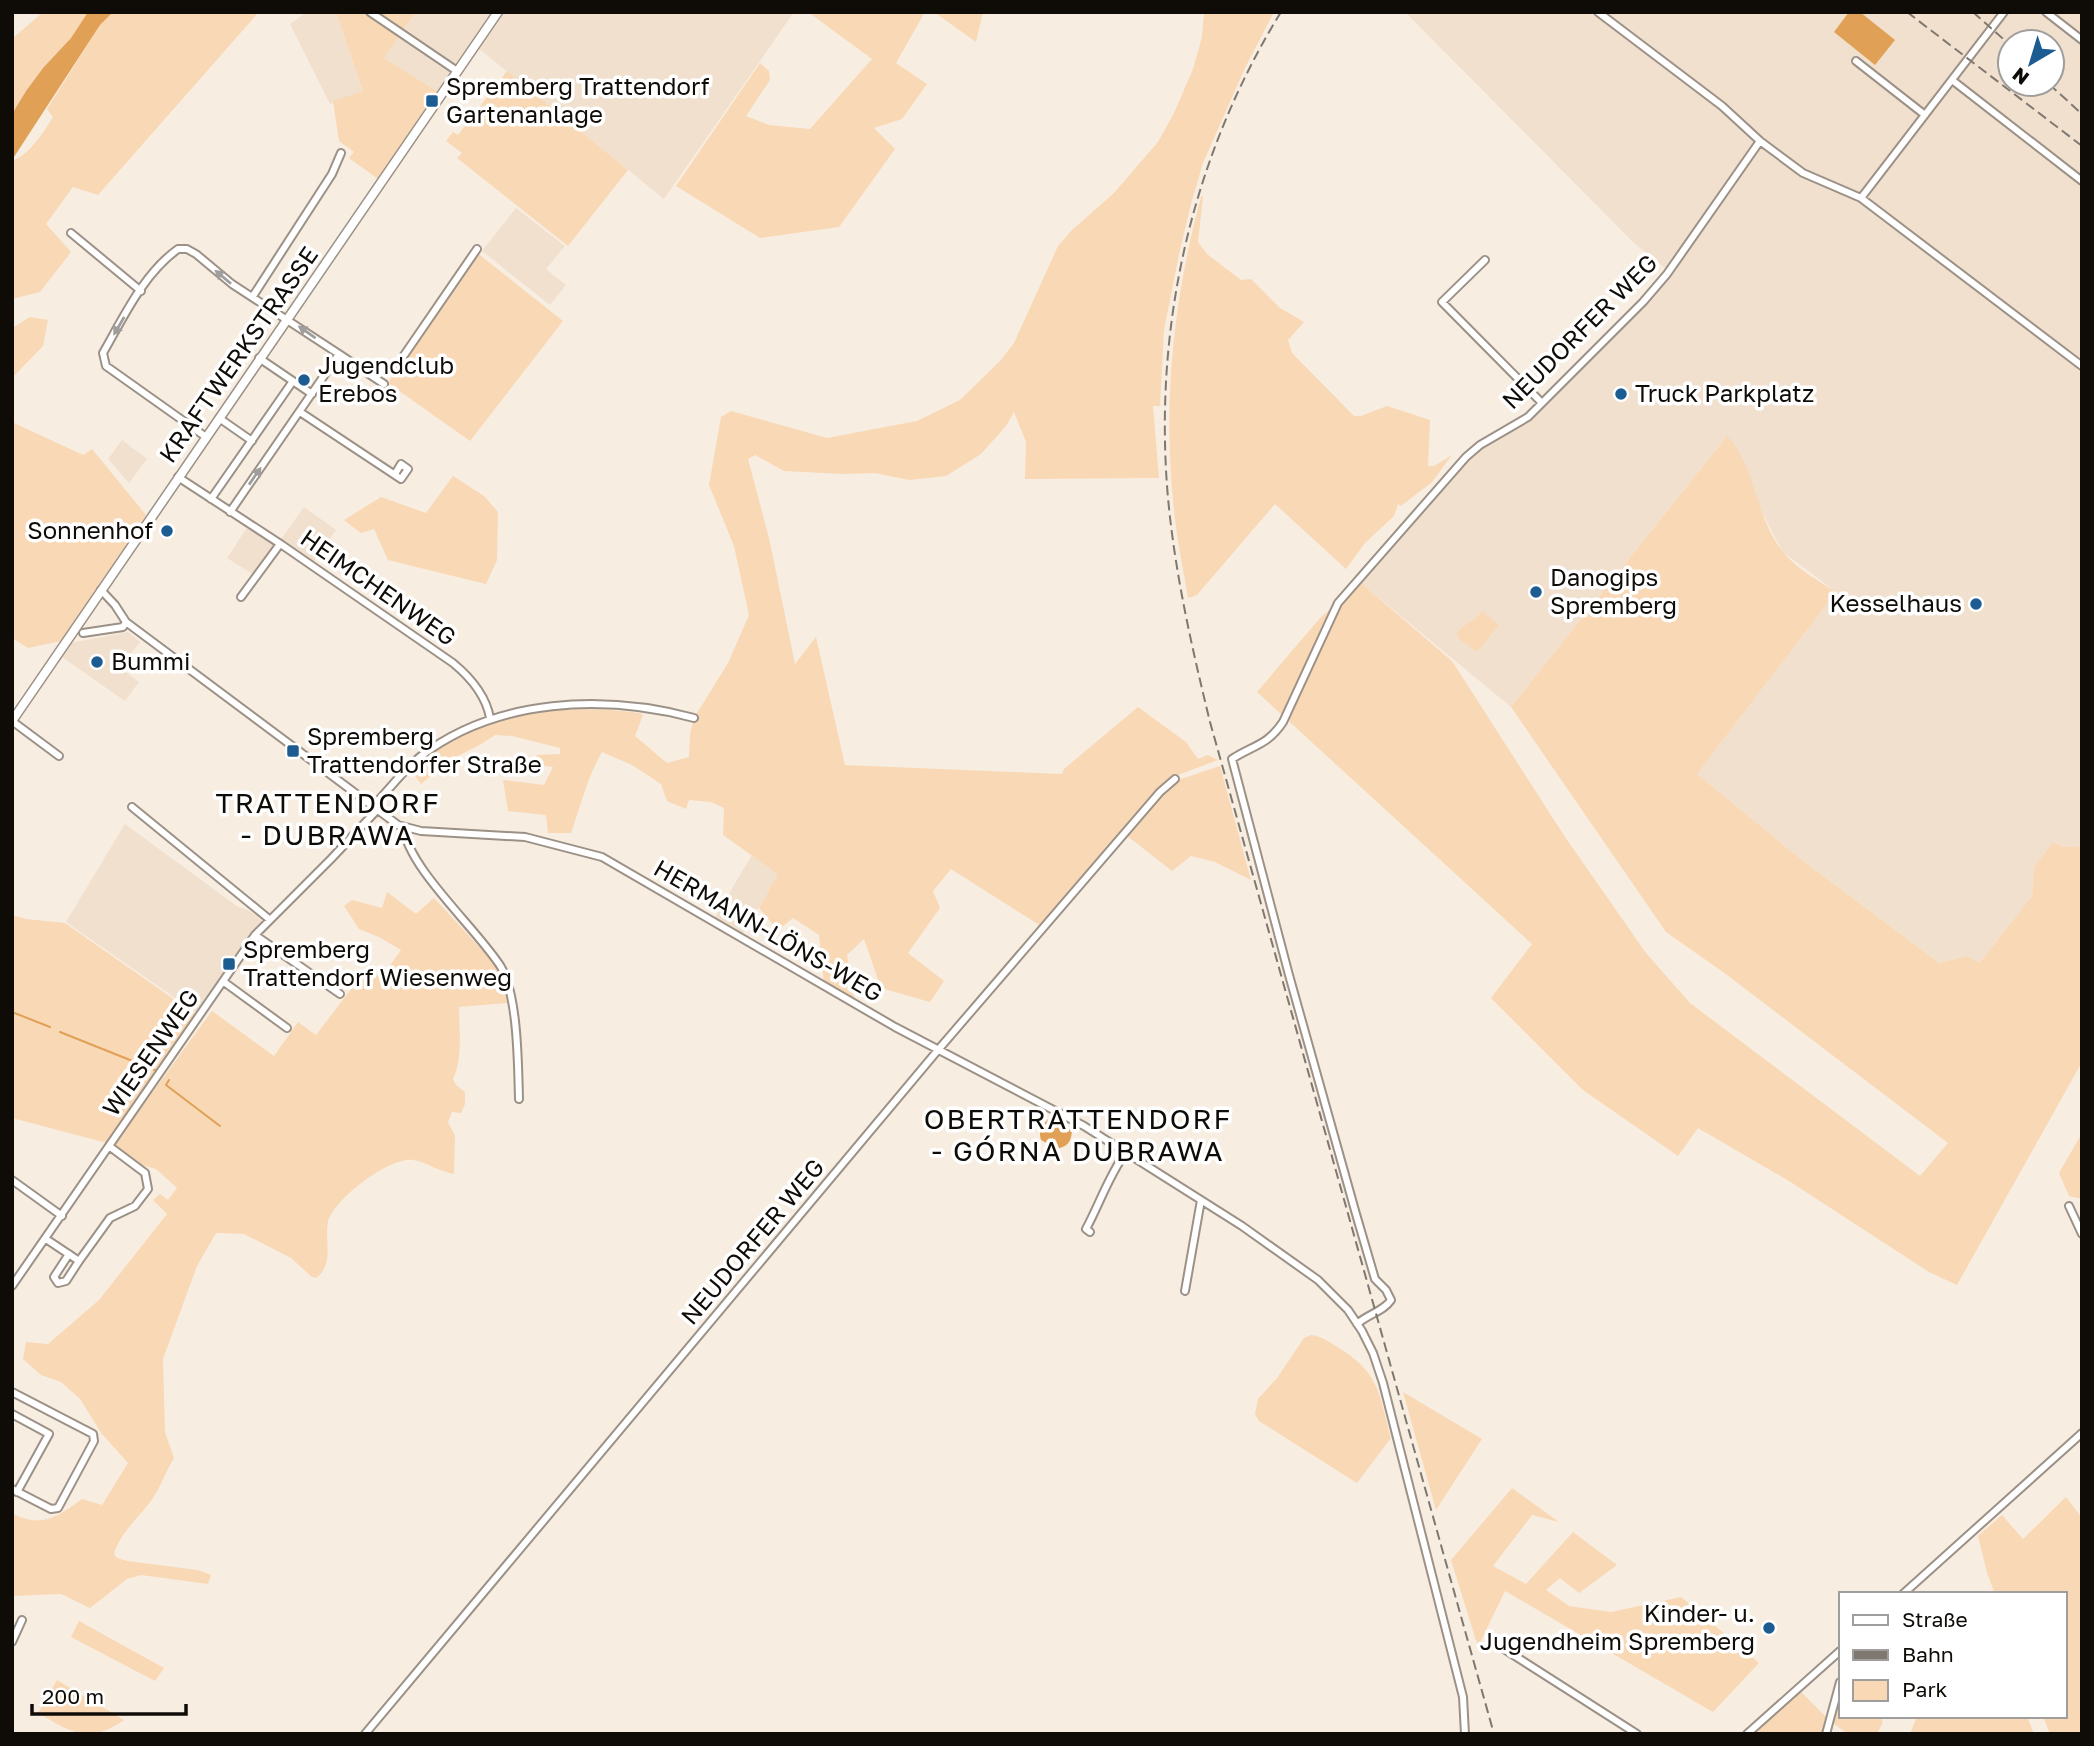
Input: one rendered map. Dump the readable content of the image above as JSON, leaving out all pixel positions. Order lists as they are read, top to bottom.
{
  "streets": {
    "main road": ["KRAFTWERKSTRASSE"],
    "street": [
      "NEUDORFER WEG",
      "HEIMCHENWEG",
      "HERMANN-LÖNS-WEG",
      "WIESENWEG"
    ]
  },
  "crossings": [
    ["NEUDORFER WEG", "HERMANN-LÖNS-WEG"],
    ["KRAFTWERKSTRASSE", "HERMANN-LÖNS-WEG"],
    ["HEIMCHENWEG", "WIESENWEG"],
    ["HERMANN-LÖNS-WEG", "WIESENWEG"]
  ],
  "districts": ["TRATTENDORF - DUBRAWA", "OBERTRATTENDORF - GÓRNA DUBRAWA"],
  "places": {
    "transit": ["Spremberg Trattendorf Gartenanlage", "Spremberg Trattendorfer Straße", "Spremberg Trattendorf Wiesenweg"],
    "other": [
      "Jugendclub Erebos",
      "Truck Parkplatz",
      "Sonnenhof",
      "Danogips Spremberg",
      "Kesselhaus",
      "Bummi",
      "Kinder- u. Jugendheim Spremberg"
    ]
  },
  "legend": ["Straße", "Bahn", "Park"],
  "scale_bar": "200 m",
  "north": "bottom left"
}
